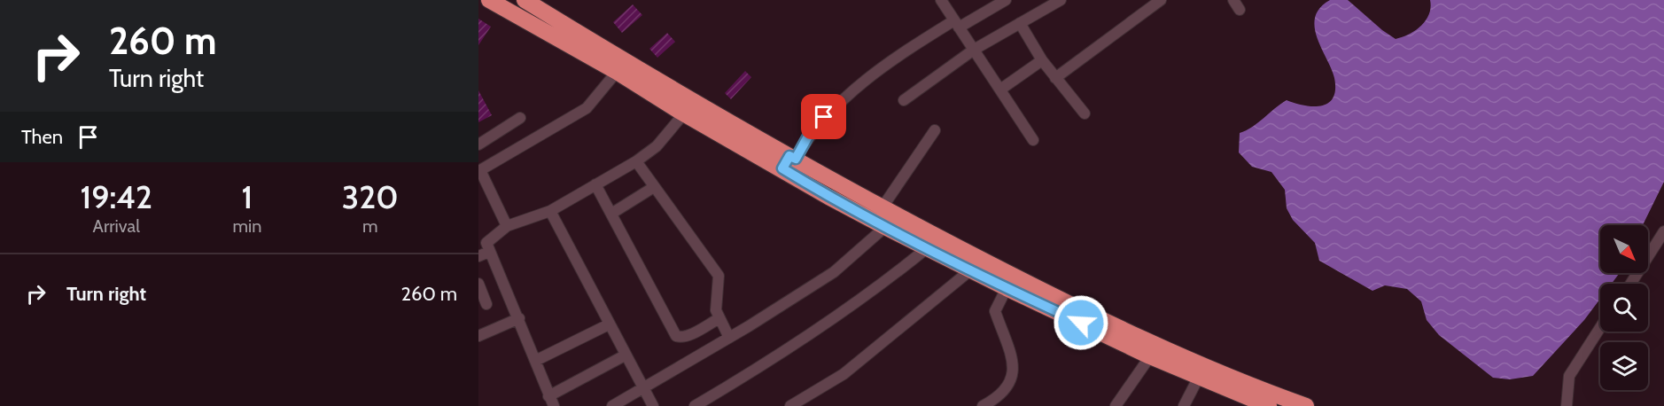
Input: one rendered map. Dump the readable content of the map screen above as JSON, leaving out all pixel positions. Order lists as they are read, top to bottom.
{
  "north": "bottom right",
  "page": {
    "turn": ["260 m", "Turn right"],
    "then": "Then",
    "eta": [
      "19:42",
      "Arrival",
      "1",
      "min",
      "320",
      "m"
    ],
    "list": [
      {
        "name": "Turn right",
        "value": "260 m"
      }
    ]
  }
}
